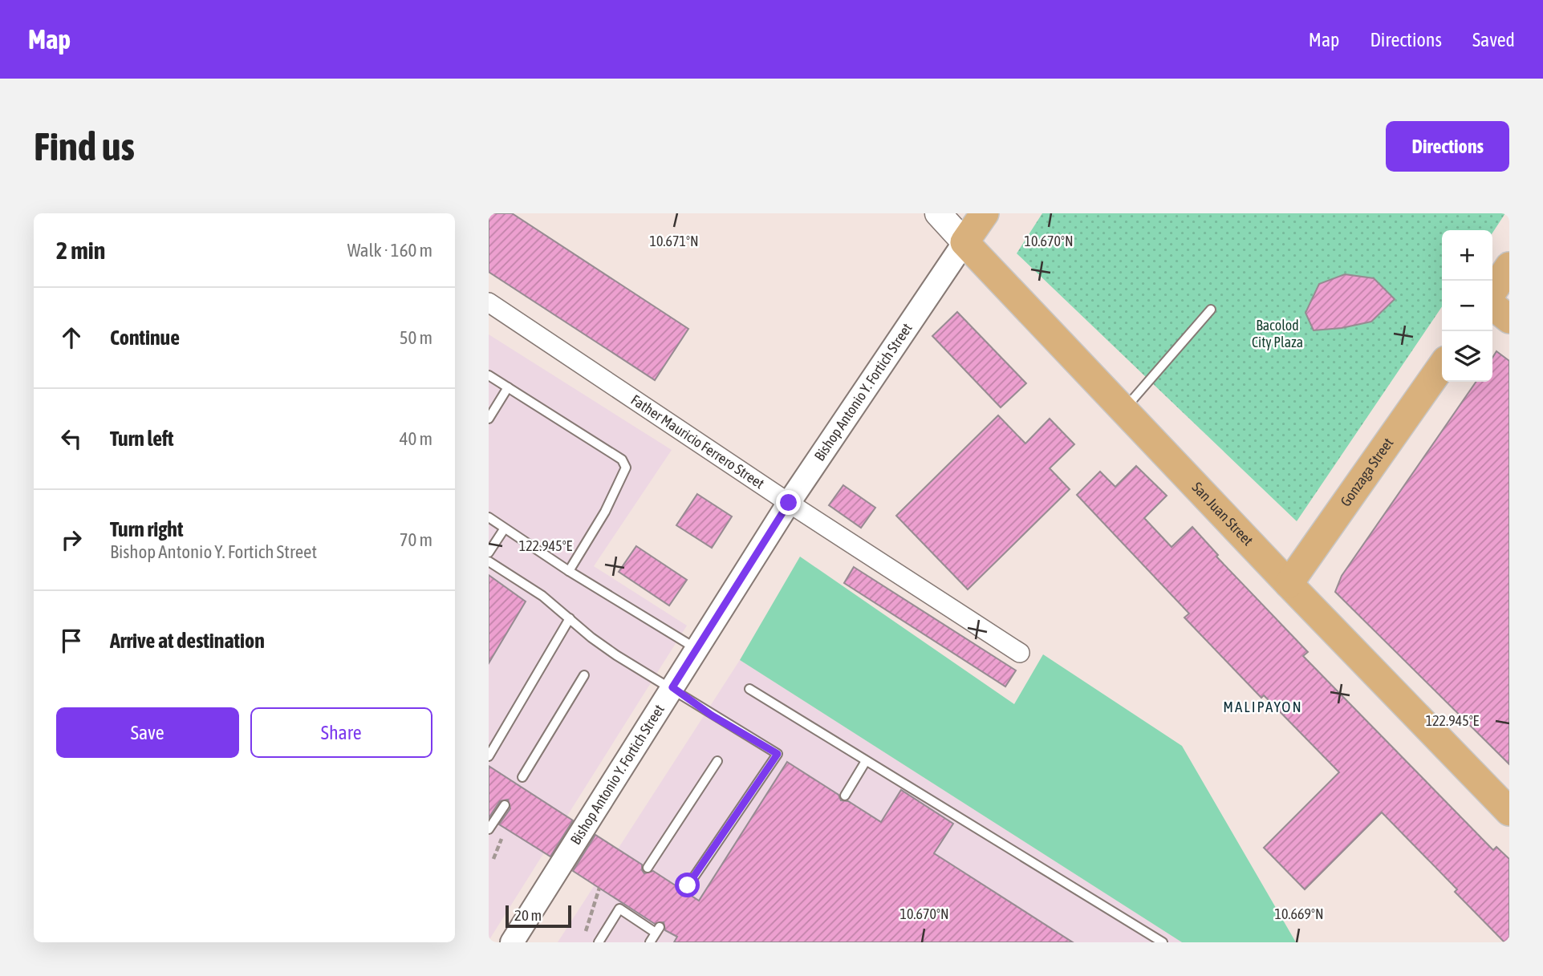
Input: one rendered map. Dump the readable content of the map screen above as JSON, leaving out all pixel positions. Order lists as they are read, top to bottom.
{
  "streets": {
    "main road": ["Gonzaga Street", "San Juan Street"],
    "street": ["Bishop Antonio Y. Fortich Street", "Father Mauricio Ferrero Street"]
  },
  "crossings": [
    ["Bishop Antonio Y. Fortich Street", "Father Mauricio Ferrero Street"],
    ["Bishop Antonio Y. Fortich Street", "San Juan Street"],
    ["Gonzaga Street", "San Juan Street"]
  ],
  "districts": ["MALIPAYON"],
  "parks": ["Bacolod City Plaza"],
  "scale_bar": "20 m",
  "page": {
    "header": "Map",
    "nav": ["Map", "Directions", "Saved"],
    "buttons": [
      "Directions",
      ["Save", "Share"]
    ],
    "title": "Find us",
    "heading": ["2 min", "Walk · 160 m"],
    "map_buttons": ["+", "−"],
    "list": [
      ["Continue", "50 m"],
      ["Turn left", "40 m"],
      ["Turn right", "Bishop Antonio Y. Fortich Street", "70 m"],
      "Arrive at destination"
    ],
    "scale": "20 m"
  },
  "coordinates": [
    "10.671°N",
    "10.670°N",
    "122.945°E",
    "10.669°N"
  ]
}
